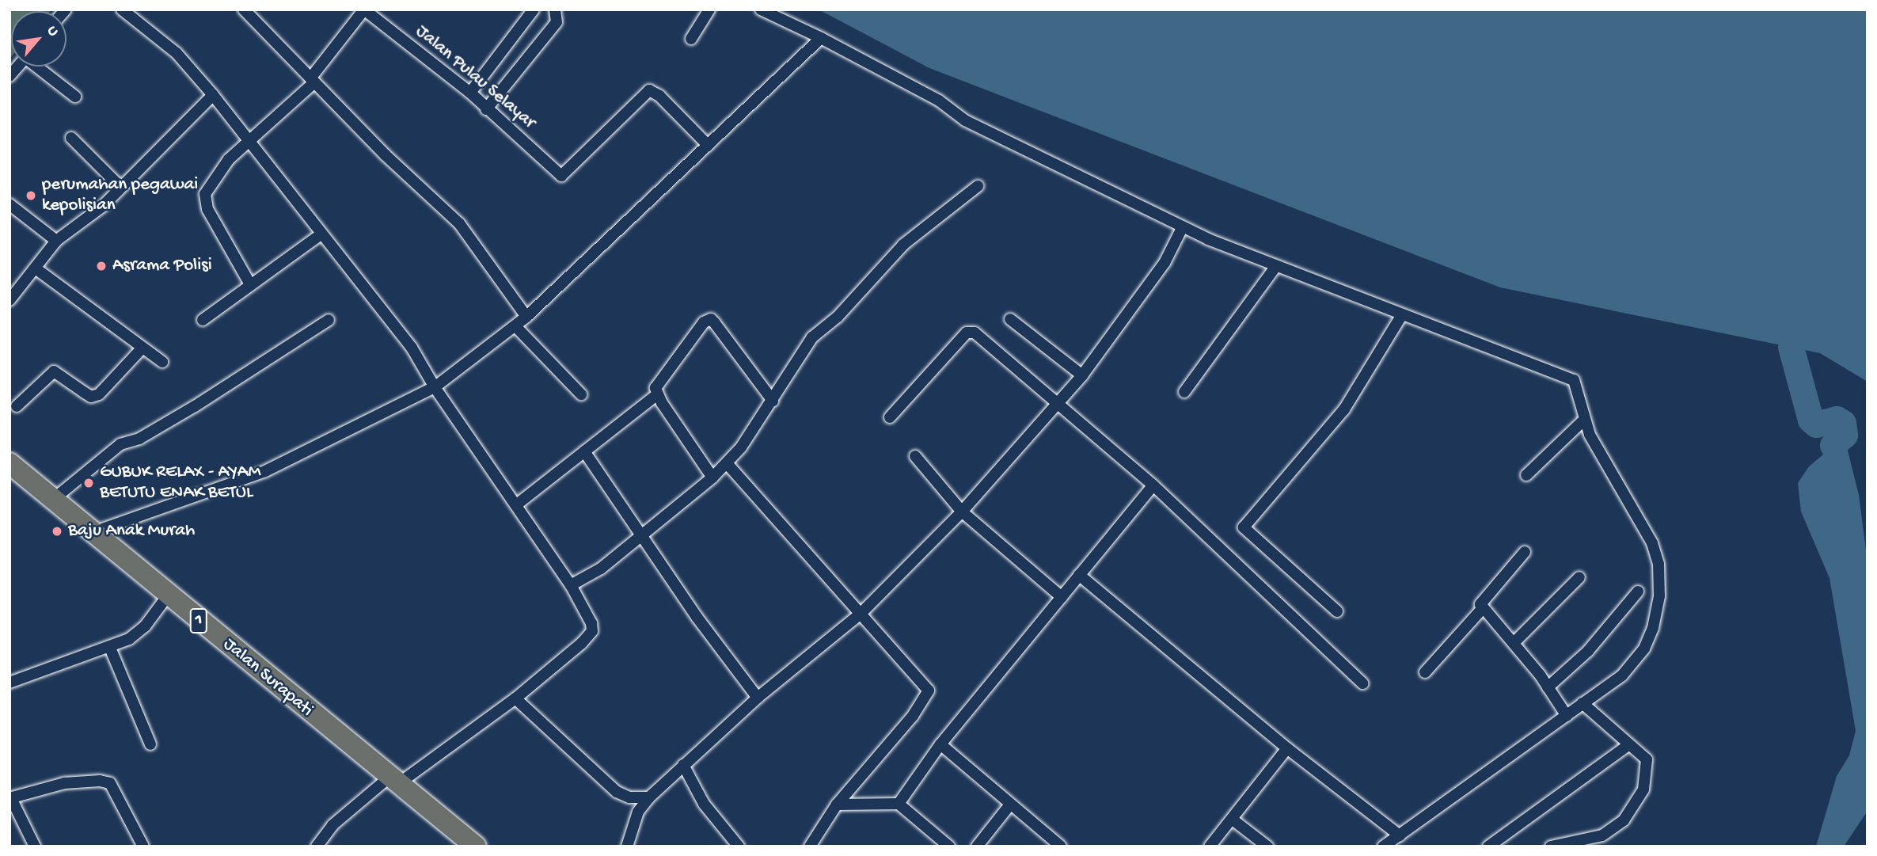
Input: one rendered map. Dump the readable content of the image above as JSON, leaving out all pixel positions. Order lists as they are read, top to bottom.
{
  "streets": {
    "highway": ["1", "Jalan Surapati"],
    "street": ["Jalan Pulau Selayar"]
  },
  "places": [
    "perumahan pegawai kepolisian",
    "Asrama Polisi",
    "GUBUK RELAX - AYAM BETUTU ENAK BETUL",
    "Baju Anak Murah"
  ],
  "north": "top right"
}
